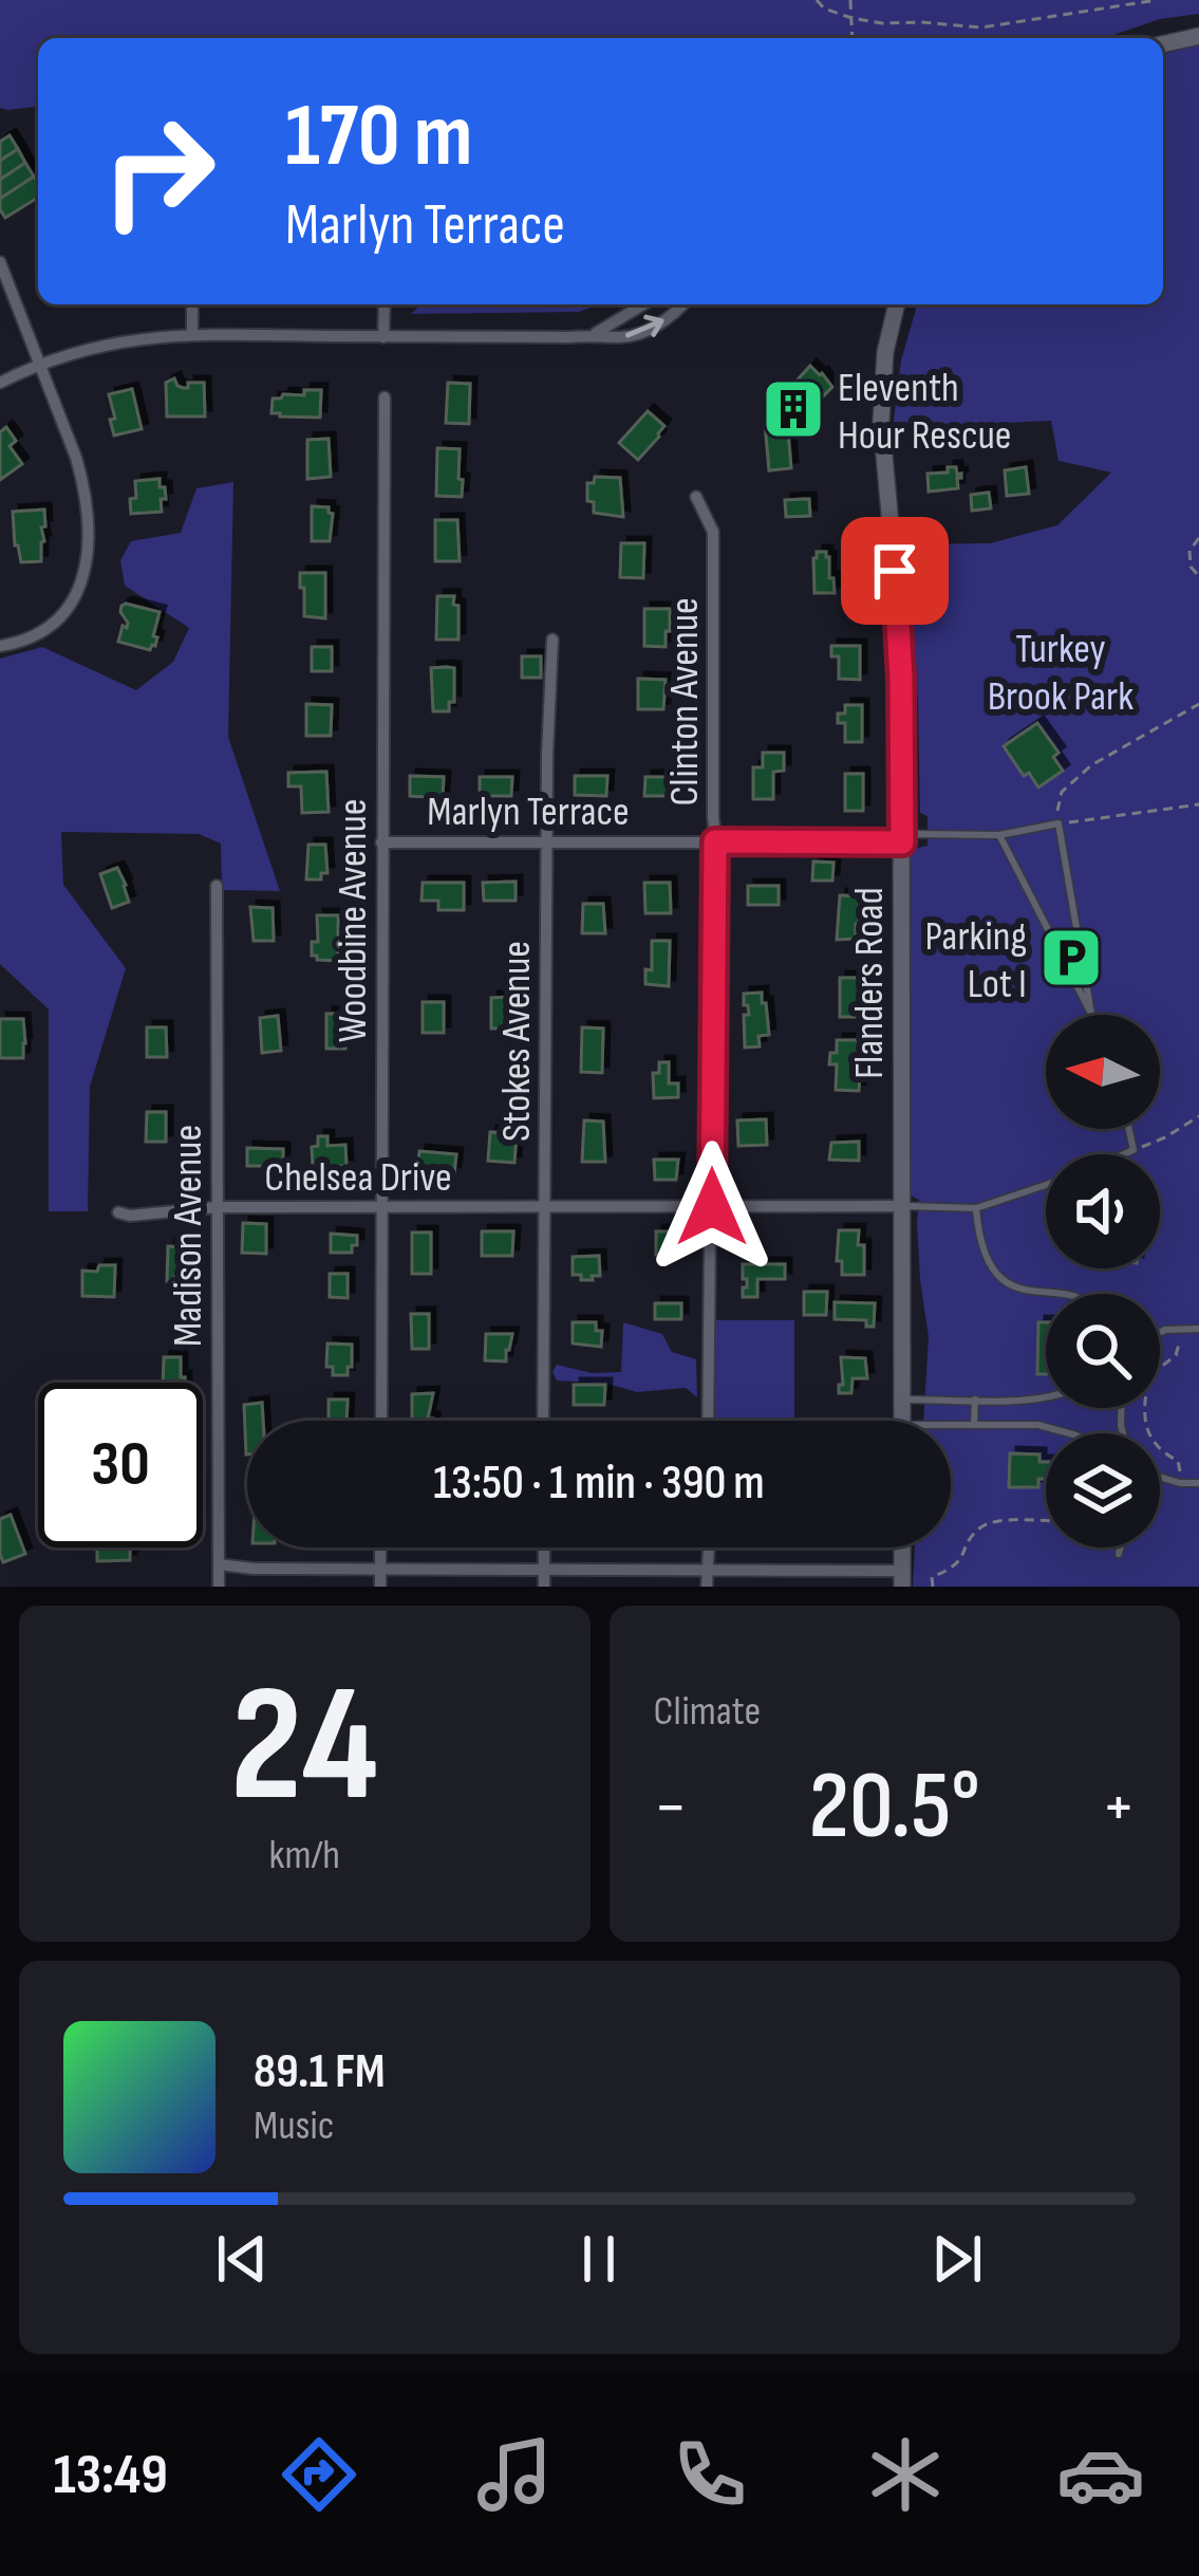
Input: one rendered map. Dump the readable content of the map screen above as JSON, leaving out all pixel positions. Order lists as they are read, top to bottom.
{
  "streets": {
    "main road": ["Flanders Road"],
    "street": [
      "Clinton Avenue",
      "Marlyn Terrace",
      "Woodbine Avenue",
      "Stokes Avenue",
      "Chelsea Drive",
      "Madison Avenue"
    ]
  },
  "crossings": [
    ["Clinton Avenue", "Marlyn Terrace"],
    ["Clinton Avenue", "Chelsea Drive"],
    ["Marlyn Terrace", "Woodbine Avenue"],
    ["Marlyn Terrace", "Flanders Road"],
    ["Marlyn Terrace", "Stokes Avenue"],
    ["Woodbine Avenue", "Chelsea Drive"],
    ["Flanders Road", "Chelsea Drive"],
    ["Stokes Avenue", "Chelsea Drive"],
    ["Chelsea Drive", "Madison Avenue"]
  ],
  "parks": ["Turkey Brook Park"],
  "places": {
    "building": ["Eleventh Hour Rescue"],
    "parking": ["Parking Lot I"]
  },
  "north": "left",
  "page": {
    "turn": ["170 m", "Marlyn Terrace"],
    "limit": "30",
    "trip": "13:50 · 1 min · 390 m",
    "tile": [
      ["24", "km/h"],
      "Climate"
    ],
    "heat": ["−", "20.5°", "+"],
    "song": ["89.1 FM", "Music"],
    "tabs": "13:49"
  }
}
